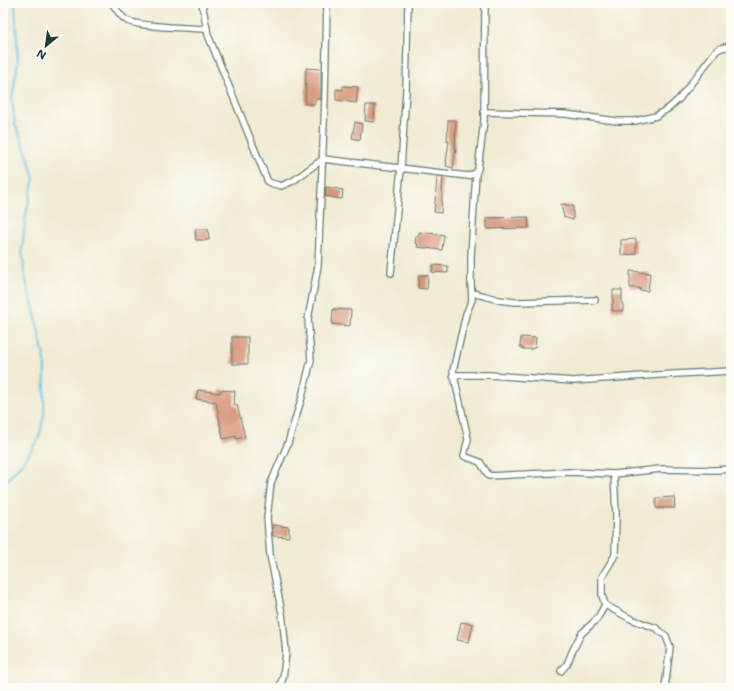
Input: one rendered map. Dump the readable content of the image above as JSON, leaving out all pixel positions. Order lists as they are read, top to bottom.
{
  "north": "bottom left"
}
